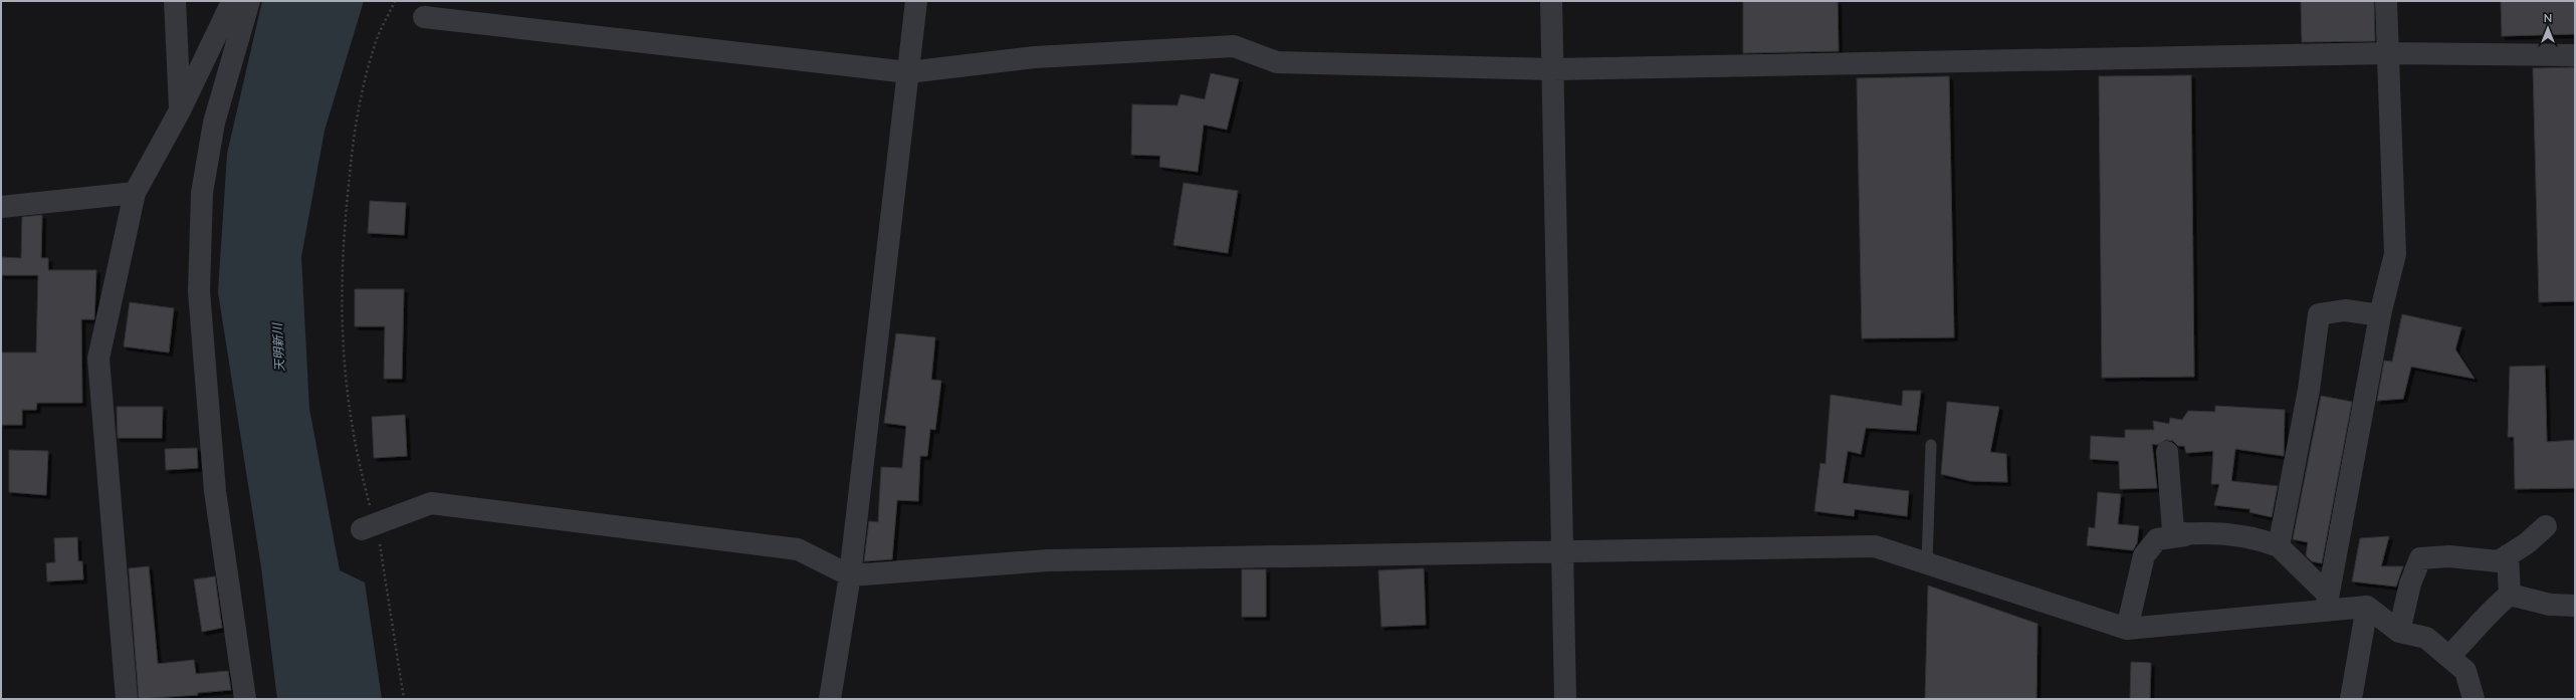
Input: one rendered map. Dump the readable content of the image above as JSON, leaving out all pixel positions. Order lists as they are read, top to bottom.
{
  "water": ["天明新川"],
  "north": "top"
}
